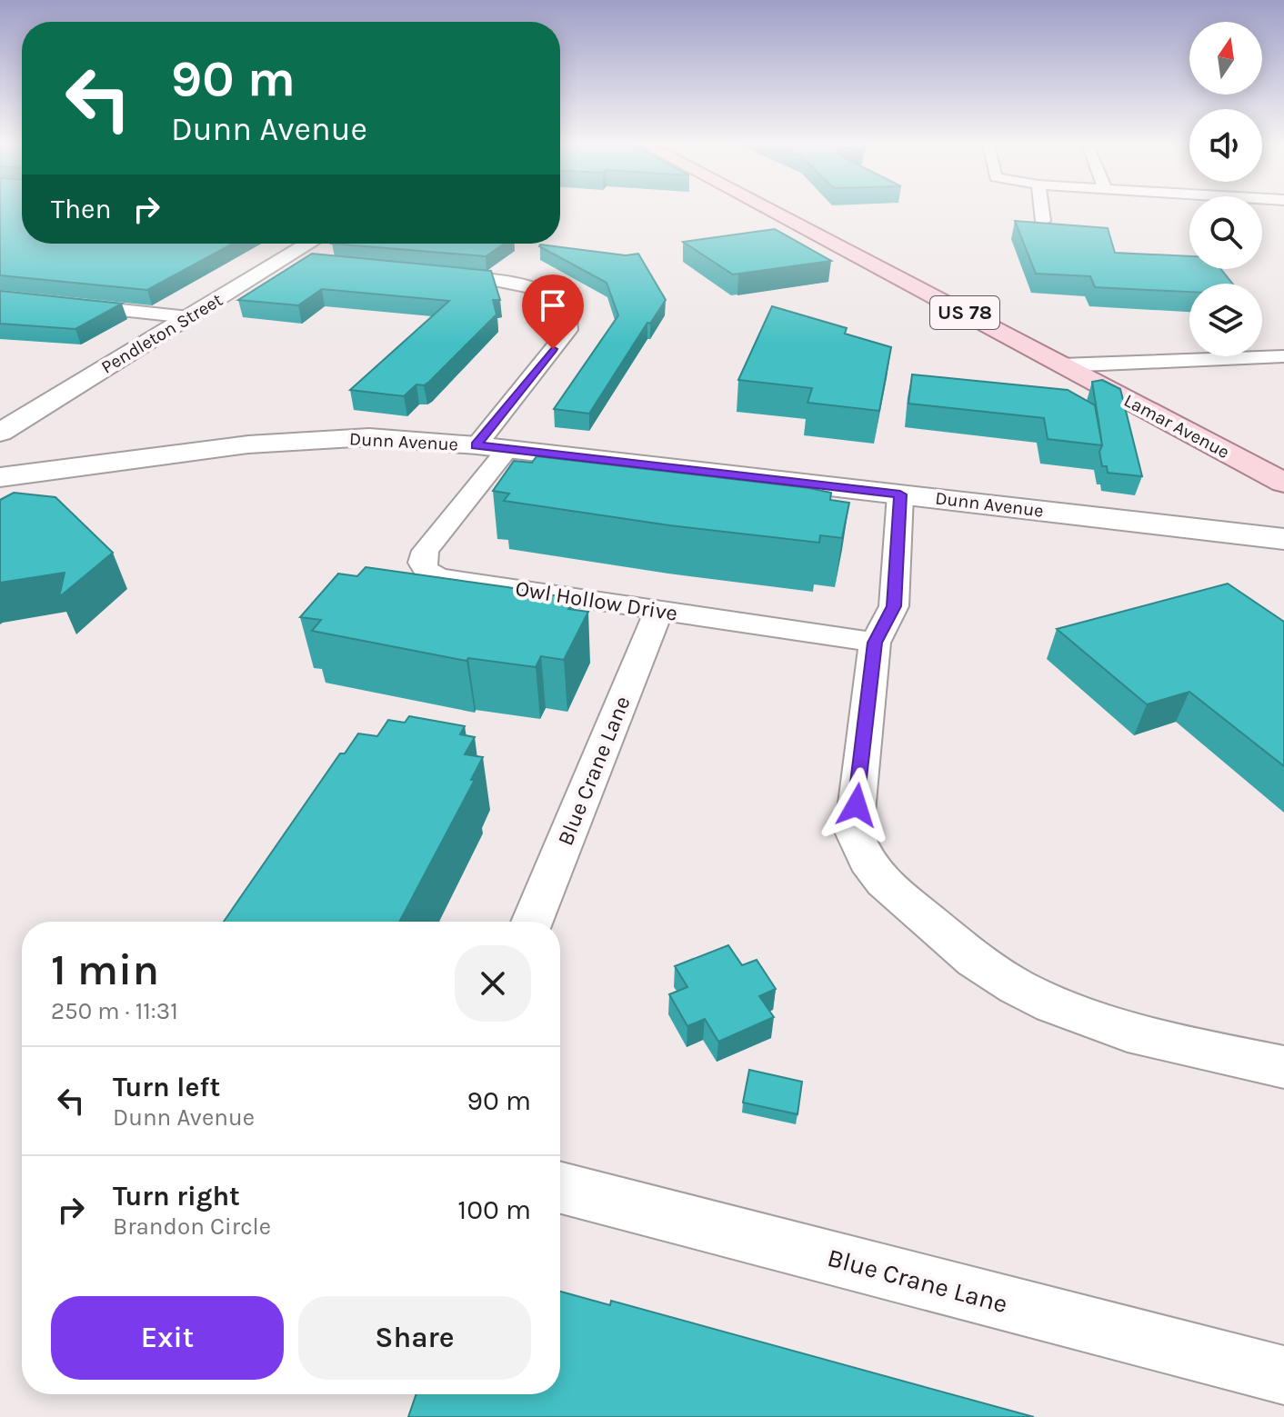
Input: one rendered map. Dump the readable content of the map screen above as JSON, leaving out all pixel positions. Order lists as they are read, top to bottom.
{
  "streets": {
    "main road": ["US 78", "Lamar Avenue"],
    "street": [
      "Pendleton Street",
      "Dunn Avenue",
      "Owl Hollow Drive",
      "Blue Crane Lane"
    ]
  },
  "crossings": [
    ["Dunn Avenue", "Owl Hollow Drive"],
    ["Owl Hollow Drive", "Blue Crane Lane"]
  ],
  "north": "top",
  "page": {
    "turn": ["90 m", "Dunn Avenue"],
    "then": "Then",
    "heading": ["1 min", "250 m · 11:31"],
    "list": [
      {
        "name": "Turn left",
        "note": "Dunn Avenue",
        "value": "90 m"
      },
      {
        "name": "Turn right",
        "note": "Brandon Circle",
        "value": "100 m"
      }
    ],
    "buttons": ["Exit", "Share"]
  }
}
